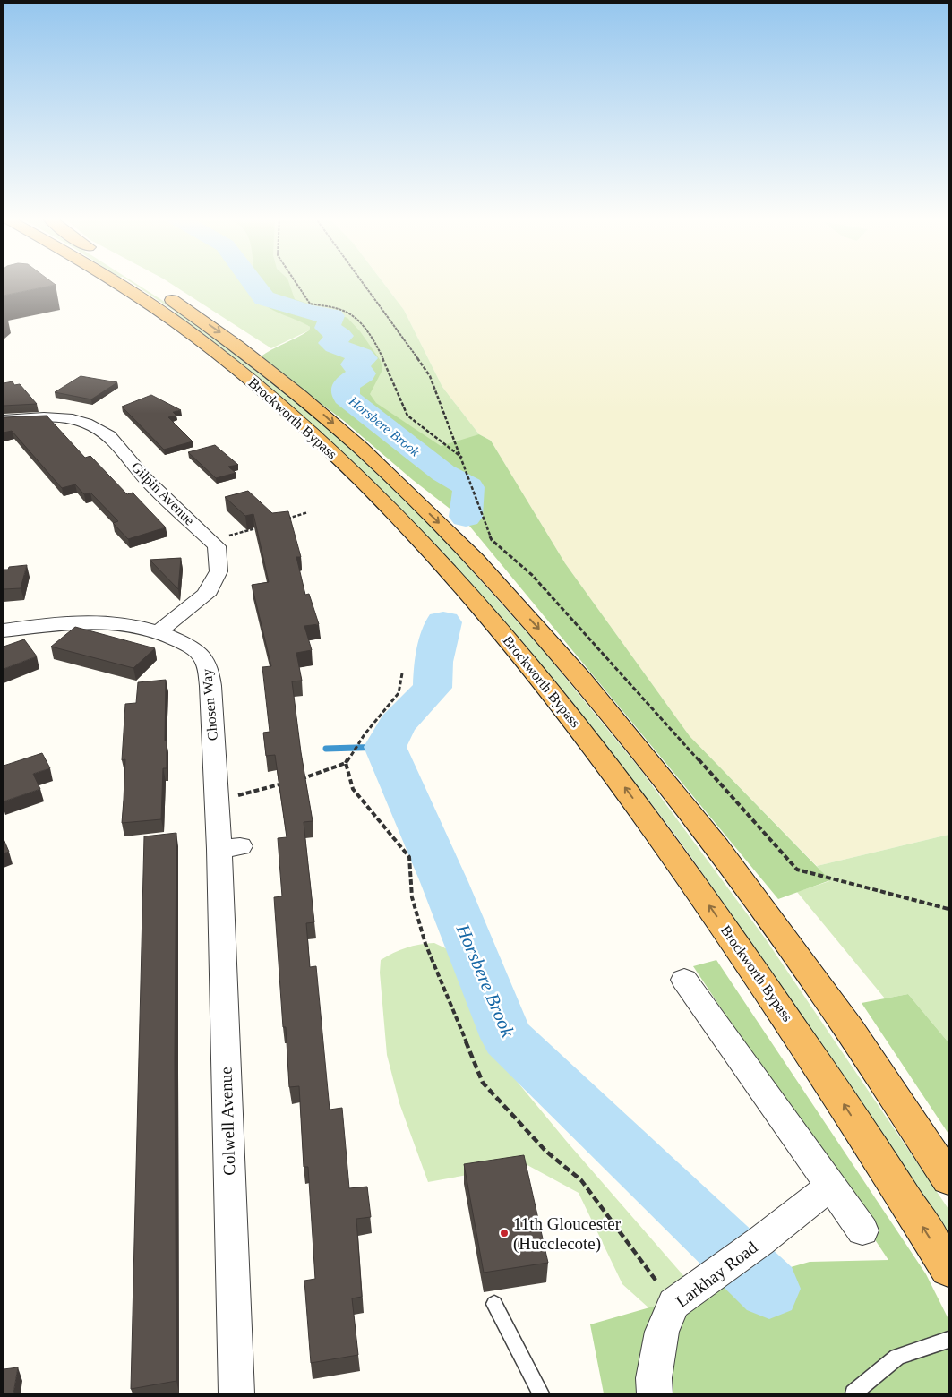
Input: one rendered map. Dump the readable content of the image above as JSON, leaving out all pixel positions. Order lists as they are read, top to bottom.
{
  "streets": {
    "highway": ["Brockworth Bypass"],
    "street": [
      "Gilpin Avenue",
      "Chosen Way",
      "Colwell Avenue",
      "Larkhay Road"
    ]
  },
  "crossings": [
    ["Gilpin Avenue", "Chosen Way"],
    ["Chosen Way", "Colwell Avenue"]
  ],
  "water": ["Horsbere Brook"],
  "places": ["11th Gloucester (Hucclecote)"]
}
